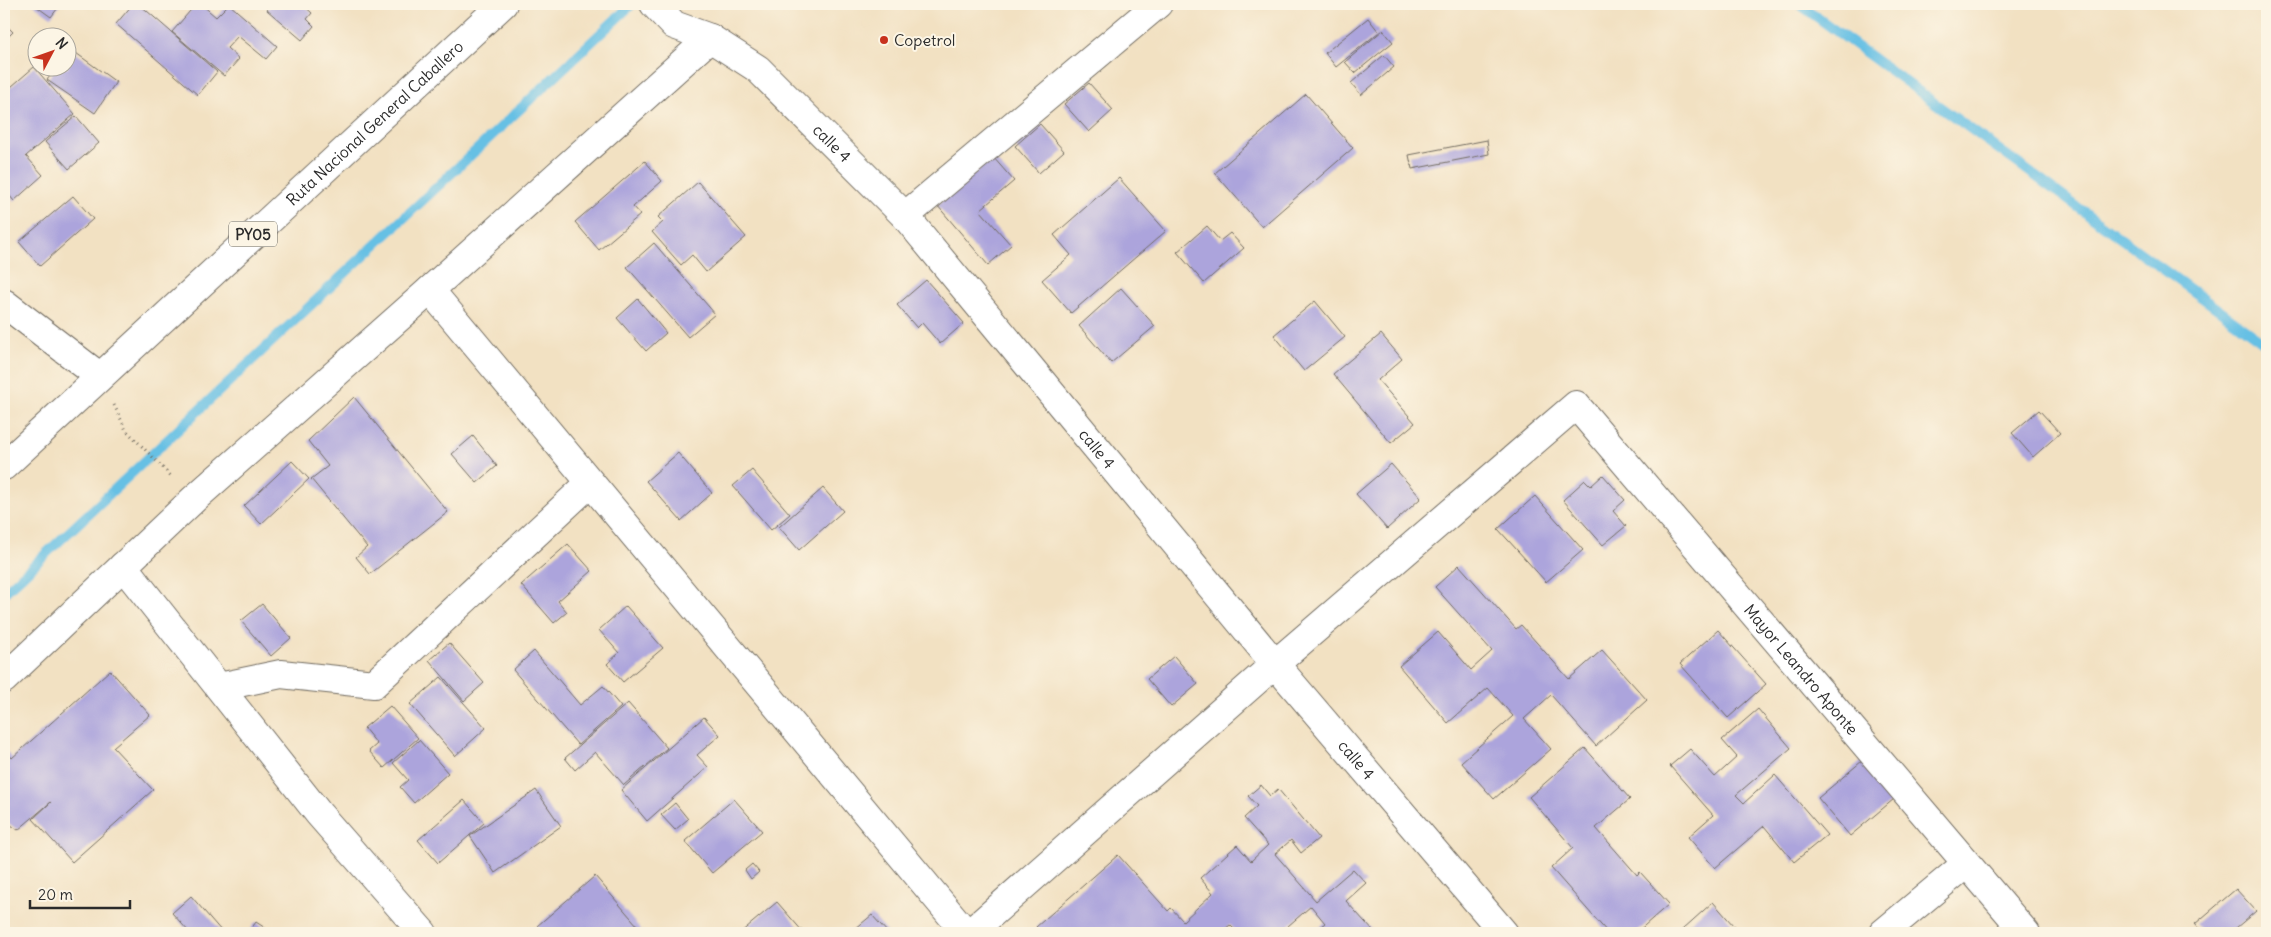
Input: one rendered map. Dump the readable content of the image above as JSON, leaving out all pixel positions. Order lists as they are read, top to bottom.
{
  "streets": {
    "main road": [
      "Ruta Nacional General Caballero",
      "calle 4",
      "PY05",
      "Mayor Leandro Aponte"
    ]
  },
  "crossings": [
    ["calle 4", "Mayor Leandro Aponte"]
  ],
  "places": ["Copetrol"],
  "scale_bar": "20 m",
  "north": "top right"
}
